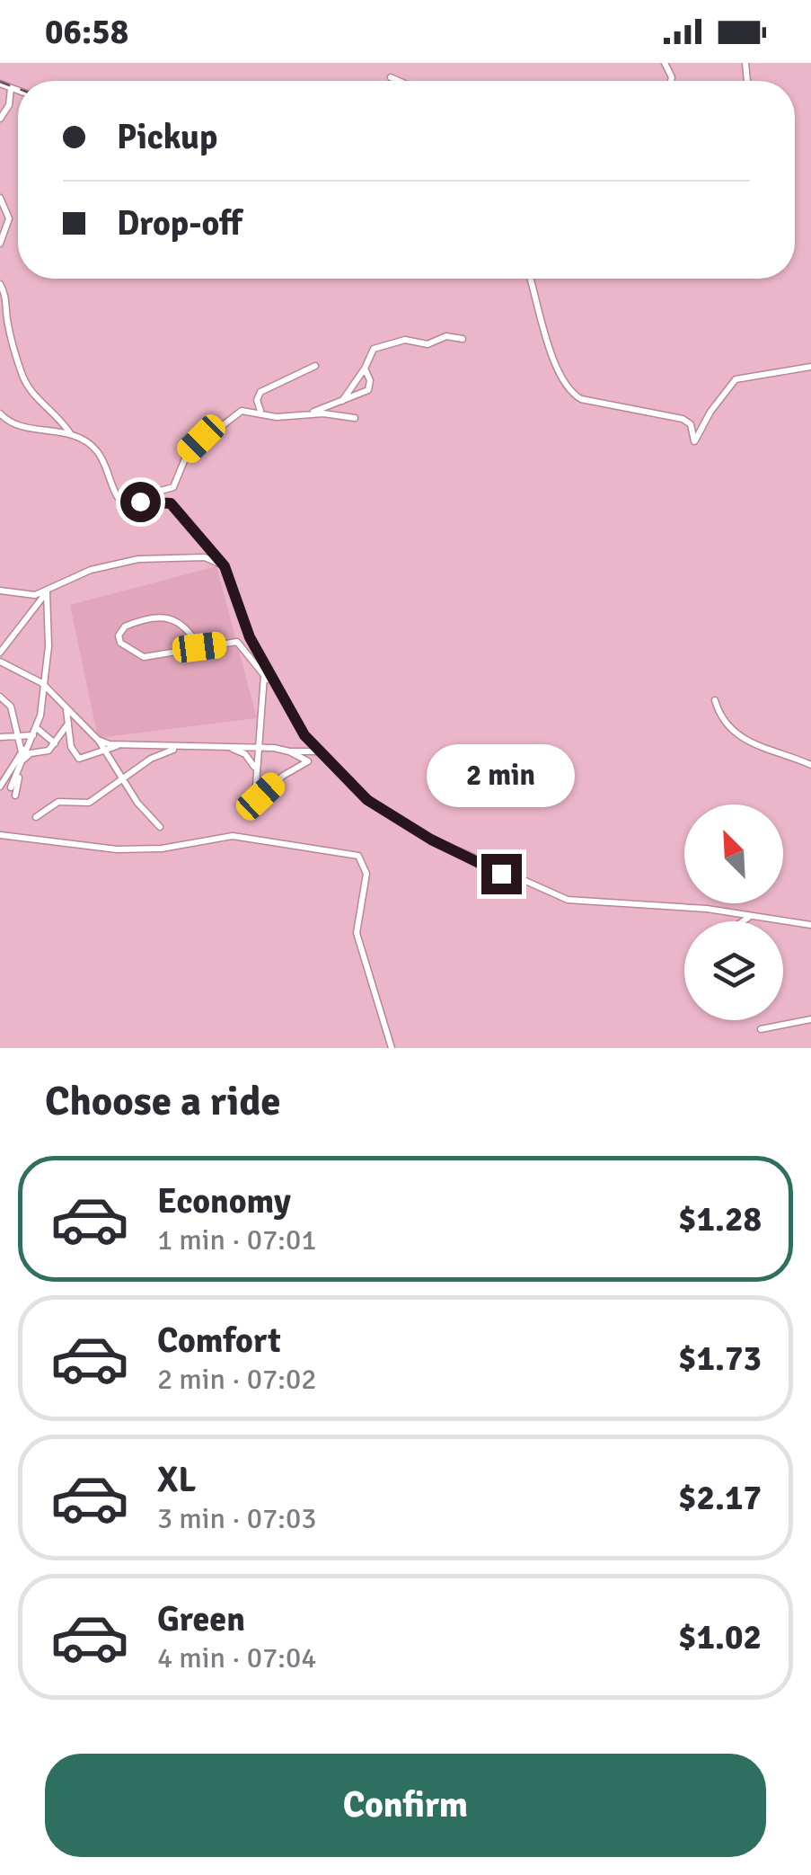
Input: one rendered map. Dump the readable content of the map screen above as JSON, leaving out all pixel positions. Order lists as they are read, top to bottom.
{
  "north": "top left",
  "page": {
    "status": "06:58",
    "banner": ["Pickup", "Drop-off"],
    "bubble": "2 min",
    "heading": "Choose a ride",
    "list": [
      {
        "name": "Economy",
        "note": "1 min · 07:01",
        "value": "$1.28"
      },
      {
        "name": "Comfort",
        "note": "2 min · 07:02",
        "value": "$1.73"
      },
      {
        "name": "XL",
        "note": "3 min · 07:03",
        "value": "$2.17"
      },
      {
        "name": "Green",
        "note": "4 min · 07:04",
        "value": "$1.02"
      }
    ],
    "buttons": "Confirm"
  }
}
